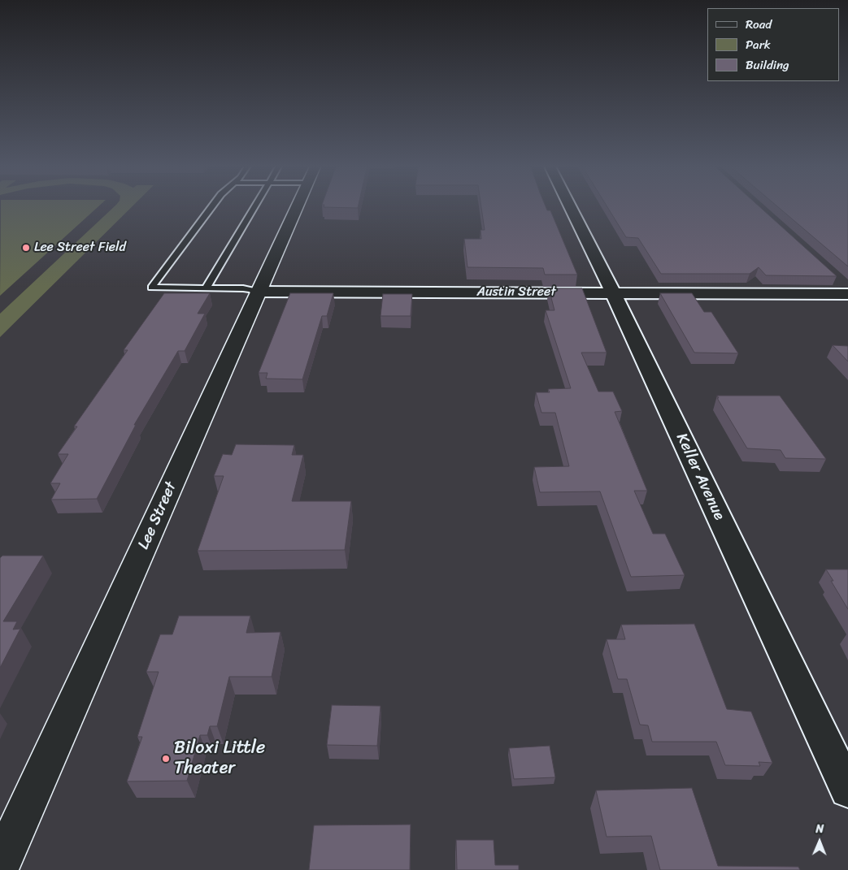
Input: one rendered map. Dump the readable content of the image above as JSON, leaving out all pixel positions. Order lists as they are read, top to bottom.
{
  "streets": {
    "street": ["Austin Street", "Keller Avenue", "Lee Street"]
  },
  "crossings": [
    ["Austin Street", "Keller Avenue"],
    ["Austin Street", "Lee Street"]
  ],
  "places": ["Lee Street Field", "Biloxi Little Theater"],
  "legend": ["Road", "Park", "Building"],
  "north": "top"
}
